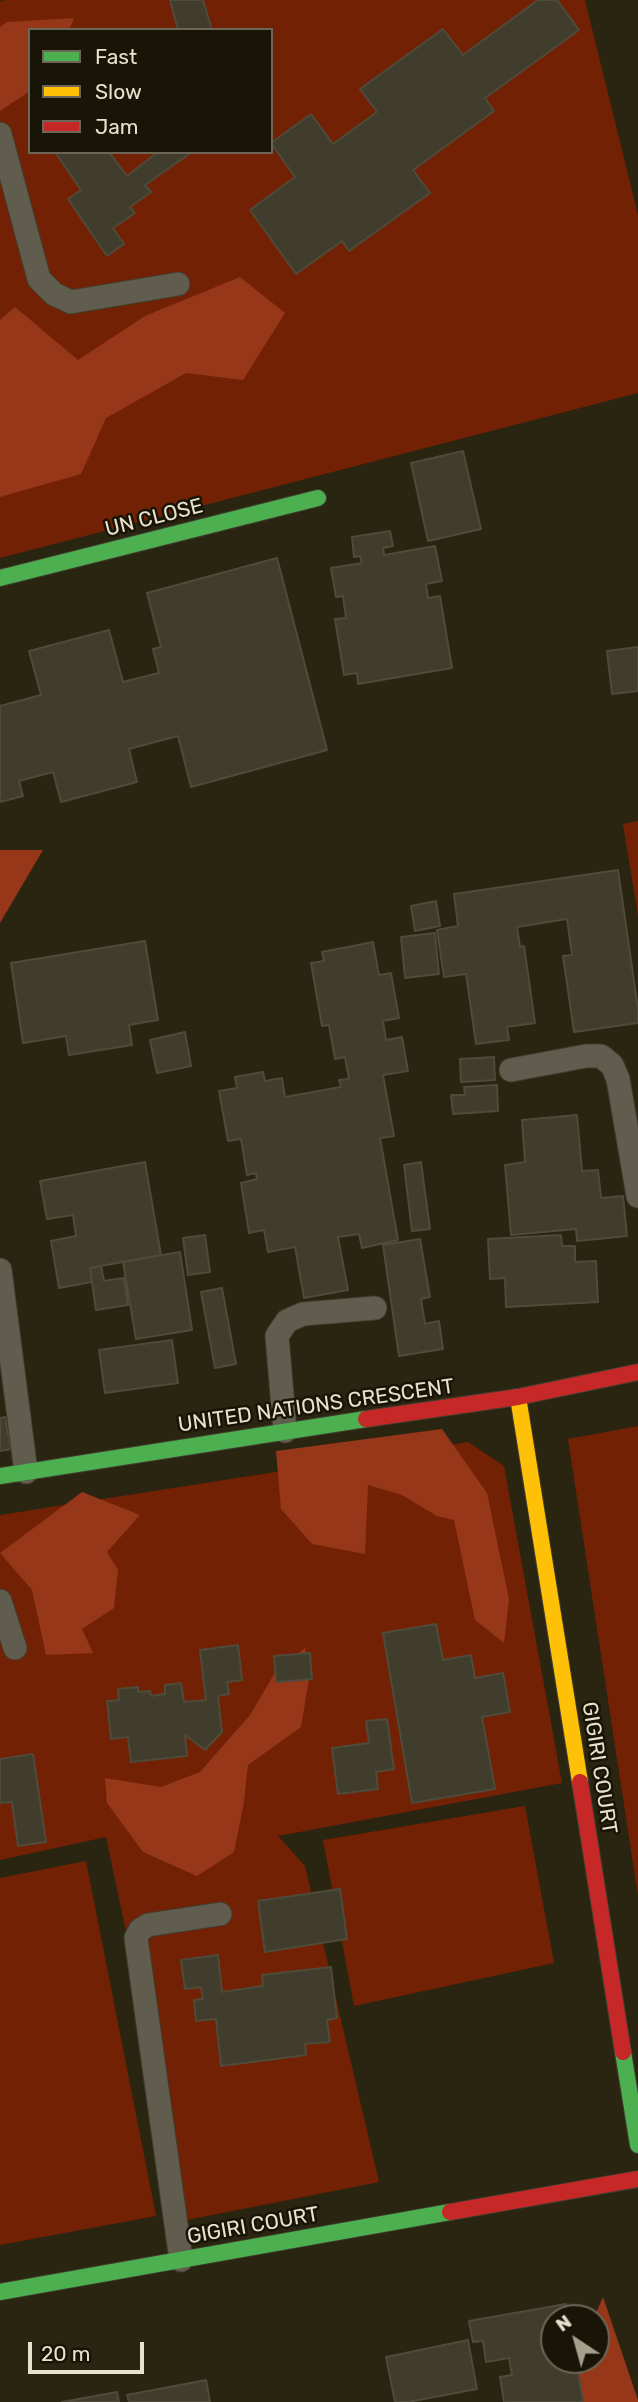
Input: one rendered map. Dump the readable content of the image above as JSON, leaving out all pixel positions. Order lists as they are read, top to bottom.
{
  "streets": {
    "street": ["UN CLOSE", "UNITED NATIONS CRESCENT", "GIGIRI COURT"]
  },
  "crossings": [
    ["UNITED NATIONS CRESCENT", "GIGIRI COURT"]
  ],
  "legend": ["Fast", "Slow", "Jam"],
  "scale_bar": "20 m",
  "north": "top left"
}
